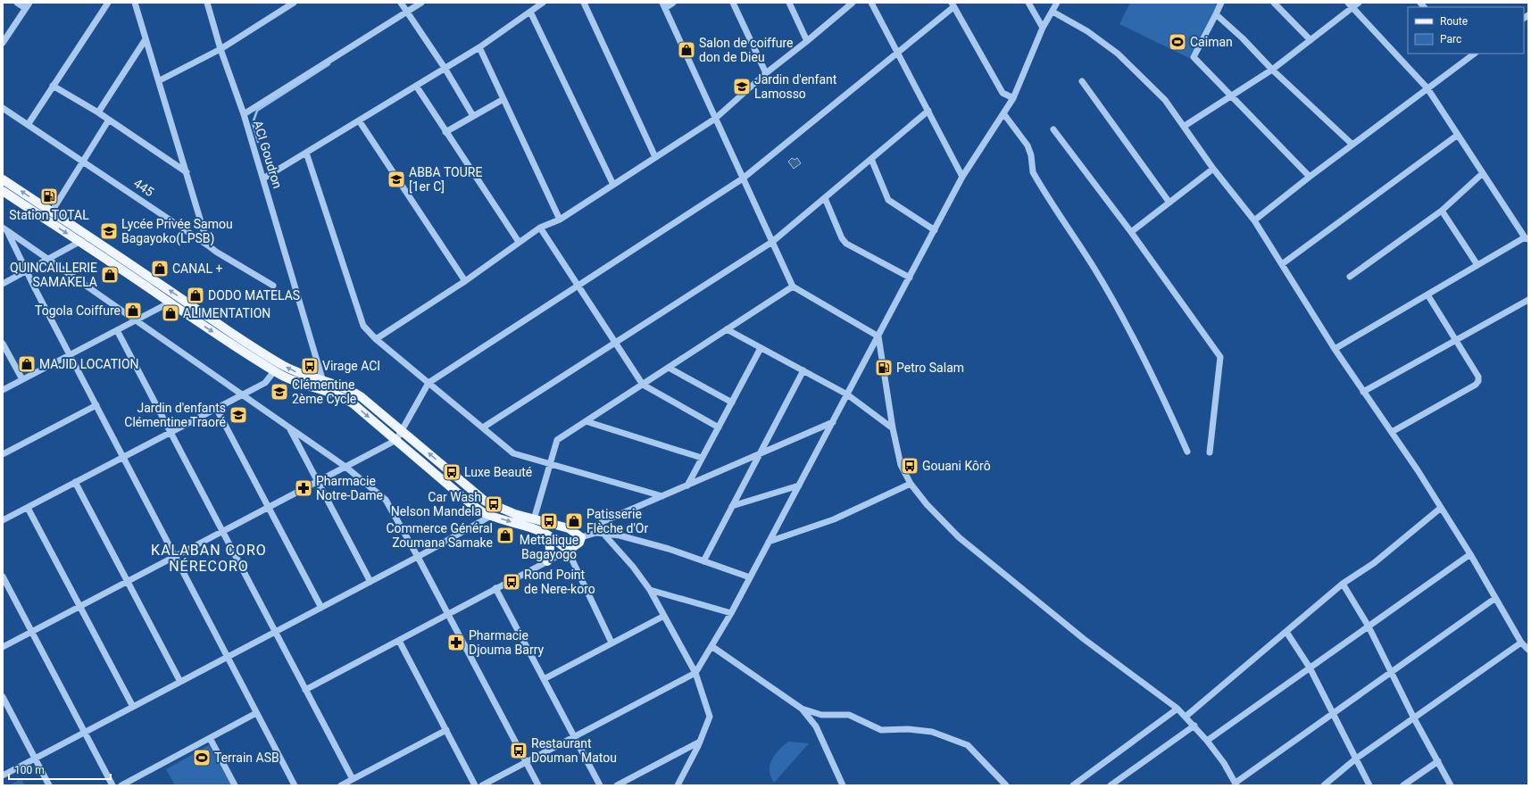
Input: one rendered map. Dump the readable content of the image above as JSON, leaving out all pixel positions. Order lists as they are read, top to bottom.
{
  "streets": {
    "street": ["ACI Goudron", "445"]
  },
  "districts": ["KALABAN CORO NÉRECORO"],
  "places": {
    "sports": ["Caiman", "Terrain ASB"],
    "shop": [
      "Salon de coiffure don de Dieu",
      "CANAL +",
      "QUINCAILLERIE SAMAKELA",
      "DODO MATELAS",
      "Togola Coiffure",
      "ALIMENTATION",
      "MAJID LOCATION",
      "Patisserie Flèche d'Or",
      "Commerce Général Zoumana Samake"
    ],
    "school or university": [
      "Jardin d'enfant Lamosso",
      "ABBA TOURE [1er C]",
      "Lycée Privée Samou Bagayoko(LPSB)",
      "Clémentine 2ème Cycle",
      "Jardin d'enfants Clémentine Traoré"
    ],
    "fuel station": ["Station TOTAL", "Petro Salam"],
    "bus stop": [
      "Virage ACI",
      "Gouani Kôrô",
      "Luxe Beauté",
      "Car Wash Nelson Mandela",
      "Mettalique Bagayogo",
      "Rond Point de Nere-koro",
      "Restaurant Douman Matou"
    ],
    "pharmacy": ["Pharmacie Notre-Dame", "Pharmacie Djouma Barry"]
  },
  "legend": ["Route", "Parc"],
  "scale_bar": "100 m"
}
